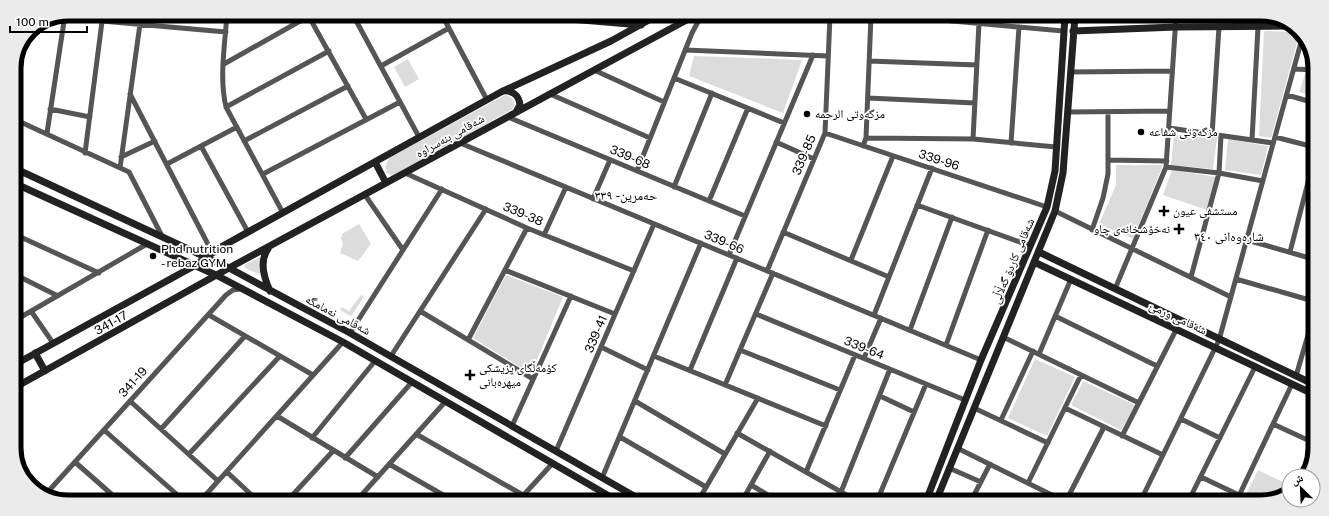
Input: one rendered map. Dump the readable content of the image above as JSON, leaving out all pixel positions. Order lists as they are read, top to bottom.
{
  "streets": {
    "main road": [
      "شەقامی بنەسراوە",
      "شەقامی کاردۆ گەڵاڵی",
      "شەقامی نەمامگە",
      "شەقامی ورمێ",
      "341-17"
    ],
    "street": [
      "339-85",
      "339-68",
      "339-96",
      "339-38",
      "339-66",
      "339-41",
      "339-64",
      "341-19"
    ]
  },
  "crossings": [
    ["شەقامی بنەسراوە", "339-68"],
    ["شەقامی بنەسراوە", "339-38"],
    ["شەقامی بنەسراوە", "339-66"],
    ["شەقامی بنەسراوە", "شەقامی نەمامگە"],
    ["شەقامی بنەسراوە", "341-17"],
    ["339-85", "339-96"],
    ["339-85", "339-66"],
    ["339-96", "شەقامی کاردۆ گەڵاڵی"],
    ["339-38", "339-41"],
    ["339-66", "شەقامی کاردۆ گەڵاڵی"],
    ["339-66", "339-41"],
    ["شەقامی کاردۆ گەڵاڵی", "شەقامی ورمێ"],
    ["شەقامی کاردۆ گەڵاڵی", "339-64"],
    ["شەقامی نەمامگە", "341-17"],
    ["شەقامی نەمامگە", "339-41"],
    ["شەقامی نەمامگە", "341-19"]
  ],
  "districts": ["حەمرین - ٣٣٩", "شارەوەانی ٣٤٠"],
  "places": {
    "other": ["مزگەوتی الرحمە", "مزگەوتی شفاعە", "Phd nutrition - rebaz GYM"],
    "health": ["مستشفى عيون", "نەخۆشخانەی چاو", "کۆمەڵگای پزیشکی میهرەبانی"]
  },
  "scale_bar": "100 m",
  "north": "top left"
}
